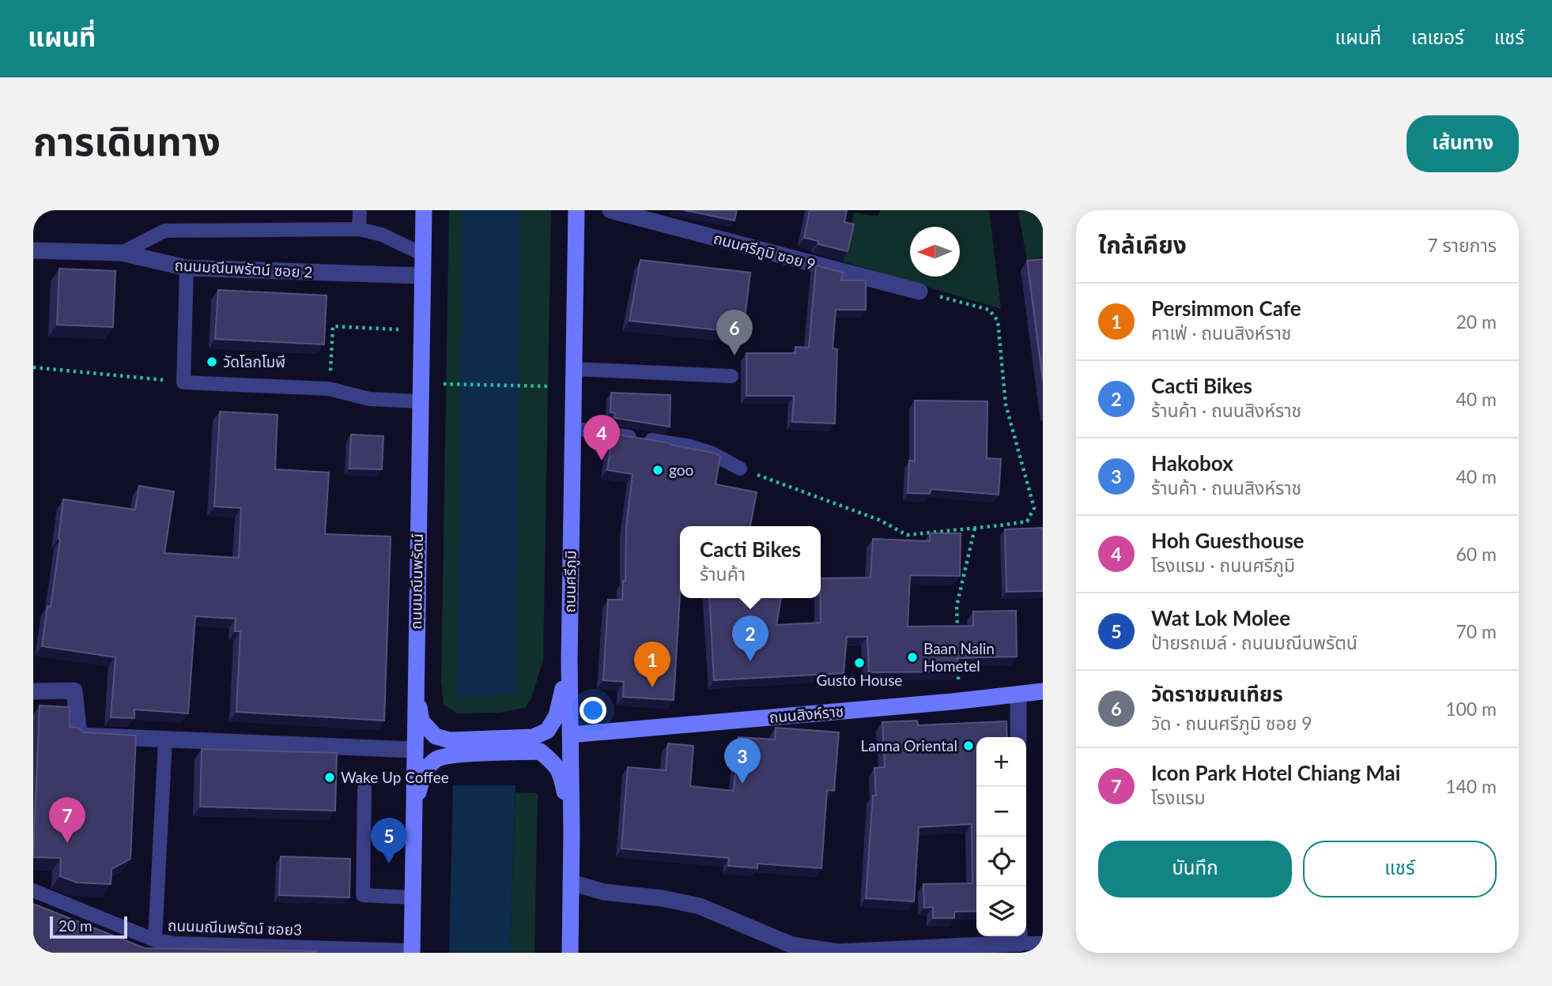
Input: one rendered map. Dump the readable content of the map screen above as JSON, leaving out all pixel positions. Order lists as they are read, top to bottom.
{
  "streets": {
    "main road": ["ถนนมณีนพรัตน์", "ถนนศรีภูมิ", "ถนนสิงห์ราช"],
    "street": ["ถนนศรีภูมิ ซอย 9", "ถนนมณีนพรัตน์ ซอย 2"],
    "lane": ["ถนนมณีนพรัตน์ ซอย3"]
  },
  "crossings": [
    ["ถนนมณีนพรัตน์ ซอย 2", "ถนนมณีนพรัตน์"],
    ["ถนนมณีนพรัตน์", "ถนนมณีนพรัตน์ ซอย3"],
    ["ถนนศรีภูมิ", "ถนนสิงห์ราช"]
  ],
  "places": [
    "วัดโลกโมฬี",
    "goo",
    "Baan Nalin Hometel",
    "Gusto House",
    "Lanna Oriental",
    "Wake Up Coffee"
  ],
  "scale_bar": "20 m",
  "north": "left",
  "page": {
    "header": "แผนที่",
    "nav": ["แผนที่", "เลเยอร์", "แชร์"],
    "title": "การเดินทาง",
    "buttons": [
      "เส้นทาง",
      ["บันทึก", "แชร์"]
    ],
    "heading": ["ใกล้เคียง", "7 รายการ"],
    "list": [
      {
        "mark": "1",
        "name": "Persimmon Cafe",
        "note": "คาเฟ่ · ถนนสิงห์ราช",
        "value": "20 m"
      },
      {
        "mark": "2",
        "name": "Cacti Bikes",
        "note": "ร้านค้า · ถนนสิงห์ราช",
        "value": "40 m"
      },
      {
        "mark": "3",
        "name": "Hakobox",
        "note": "ร้านค้า · ถนนสิงห์ราช",
        "value": "40 m"
      },
      {
        "mark": "4",
        "name": "Hoh Guesthouse",
        "note": "โรงแรม · ถนนศรีภูมิ",
        "value": "60 m"
      },
      {
        "mark": "5",
        "name": "Wat Lok Molee",
        "note": "ป้ายรถเมล์ · ถนนมณีนพรัตน์",
        "value": "70 m"
      },
      {
        "mark": "6",
        "name": "วัดราชมณเทียร",
        "note": "วัด · ถนนศรีภูมิ ซอย 9",
        "value": "100 m"
      },
      {
        "mark": "7",
        "name": "Icon Park Hotel Chiang Mai",
        "note": "โรงแรม",
        "value": "140 m"
      }
    ],
    "pins": [
      "6",
      "4",
      "2",
      "1",
      "3",
      "7",
      "5"
    ],
    "popup": ["Cacti Bikes", "ร้านค้า"],
    "map_buttons": ["+", "−"],
    "scale": "20 m"
  }
}
